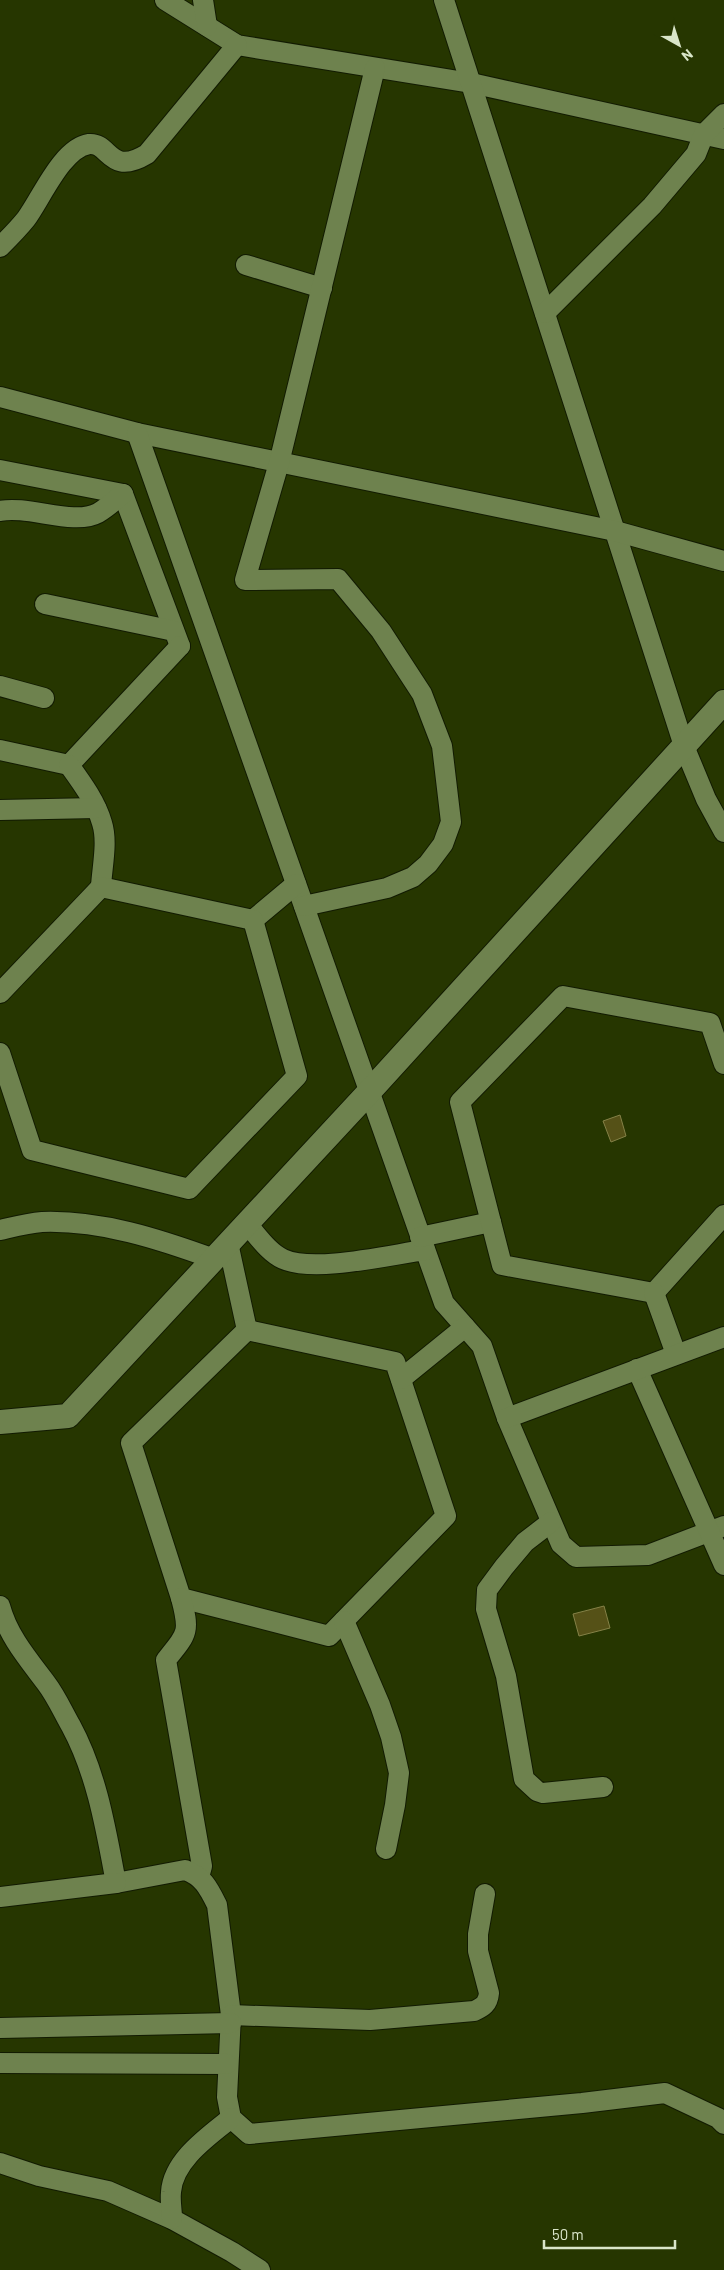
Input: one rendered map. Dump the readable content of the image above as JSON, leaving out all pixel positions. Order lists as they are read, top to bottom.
{
  "scale_bar": "50 m",
  "north": "bottom right"
}
